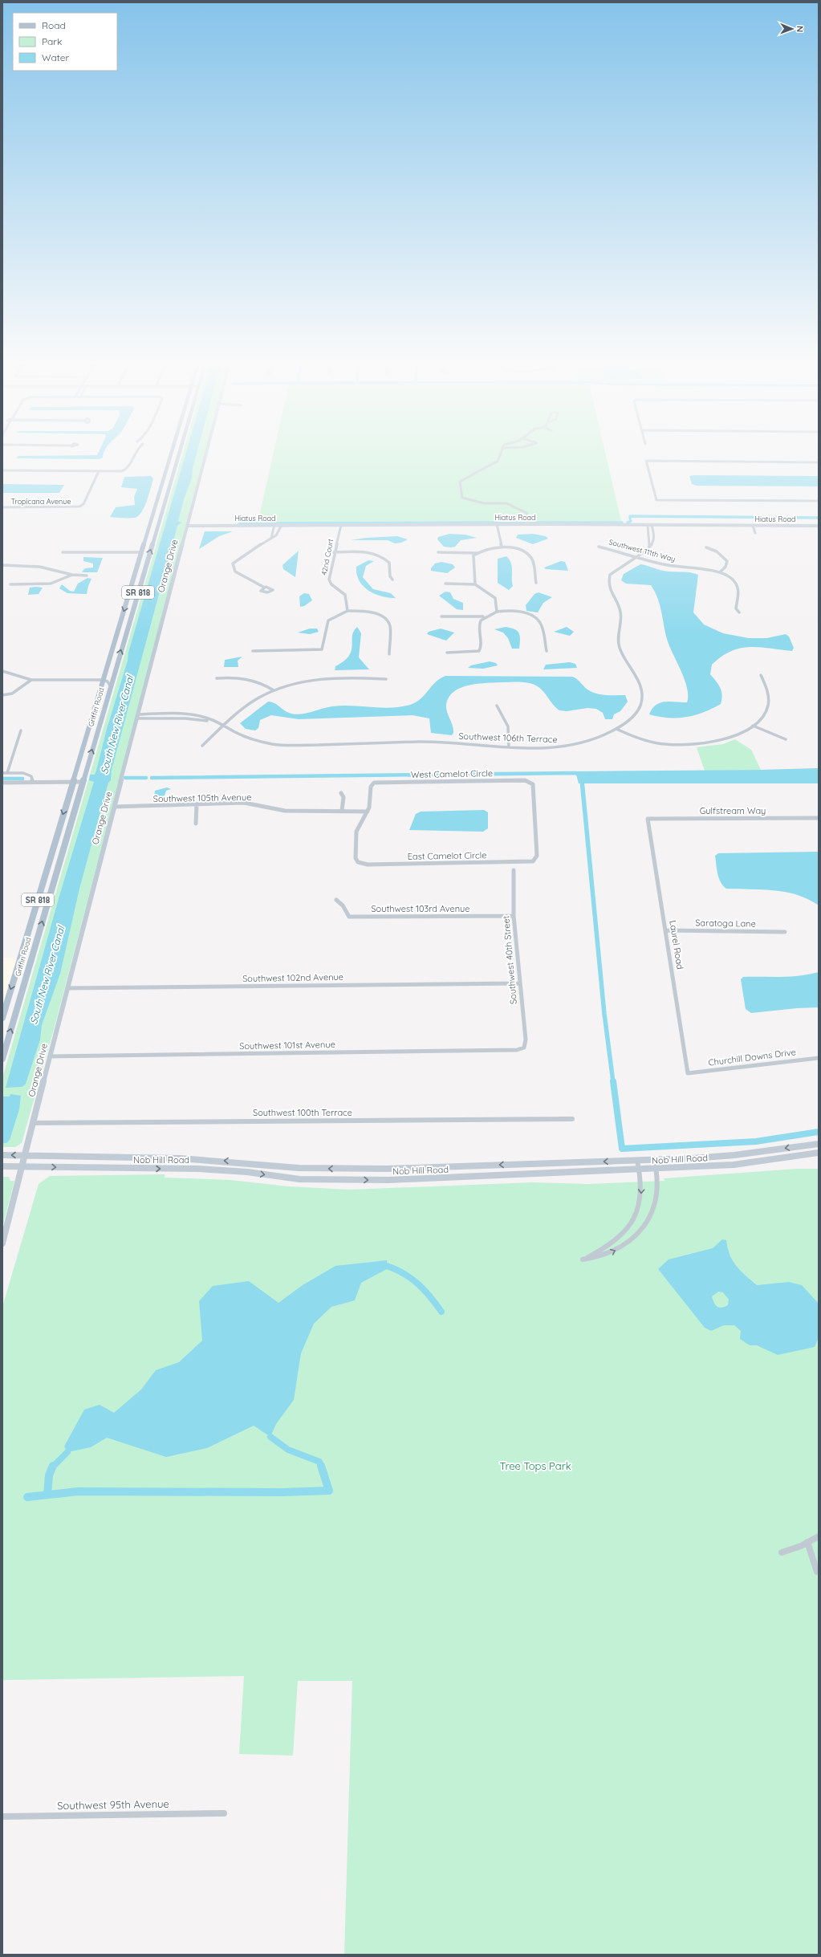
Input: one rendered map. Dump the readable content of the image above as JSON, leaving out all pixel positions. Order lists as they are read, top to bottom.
{
  "streets": {
    "main road": ["SR 818", "Griffin Road"],
    "street": [
      "Tropicana Avenue",
      "Hiatus Road",
      "Southwest 111th Way",
      "42nd Court",
      "Orange Drive",
      "Southwest 106th Terrace",
      "West Camelot Circle",
      "Southwest 105th Avenue",
      "Gulfstream Way",
      "East Camelot Circle",
      "Southwest 103rd Avenue",
      "Saratoga Lane",
      "Laurel Road",
      "Southwest 40th Street",
      "Southwest 102nd Avenue",
      "Southwest 101st Avenue",
      "Churchill Downs Drive",
      "Southwest 100th Terrace",
      "Nob Hill Road",
      "Southwest 95th Avenue"
    ]
  },
  "crossings": [
    ["Hiatus Road", "42nd Court"],
    ["Hiatus Road", "Orange Drive"],
    ["Southwest 111th Way", "Southwest 106th Terrace"],
    ["Orange Drive", "Southwest 106th Terrace"],
    ["Orange Drive", "Southwest 105th Avenue"],
    ["Orange Drive", "Southwest 102nd Avenue"],
    ["Orange Drive", "Southwest 101st Avenue"],
    ["Orange Drive", "Southwest 100th Terrace"],
    ["Orange Drive", "Nob Hill Road"],
    ["West Camelot Circle", "Southwest 105th Avenue"],
    ["West Camelot Circle", "East Camelot Circle"],
    ["Southwest 105th Avenue", "East Camelot Circle"],
    ["Gulfstream Way", "Laurel Road"],
    ["Southwest 103rd Avenue", "Southwest 40th Street"],
    ["Saratoga Lane", "Laurel Road"],
    ["Laurel Road", "Churchill Downs Drive"],
    ["Southwest 40th Street", "Southwest 102nd Avenue"],
    ["Southwest 40th Street", "Southwest 101st Avenue"]
  ],
  "water": ["South New River Canal"],
  "parks": ["Tree Tops Park"],
  "legend": ["Road", "Park", "Water"],
  "north": "right"
}
